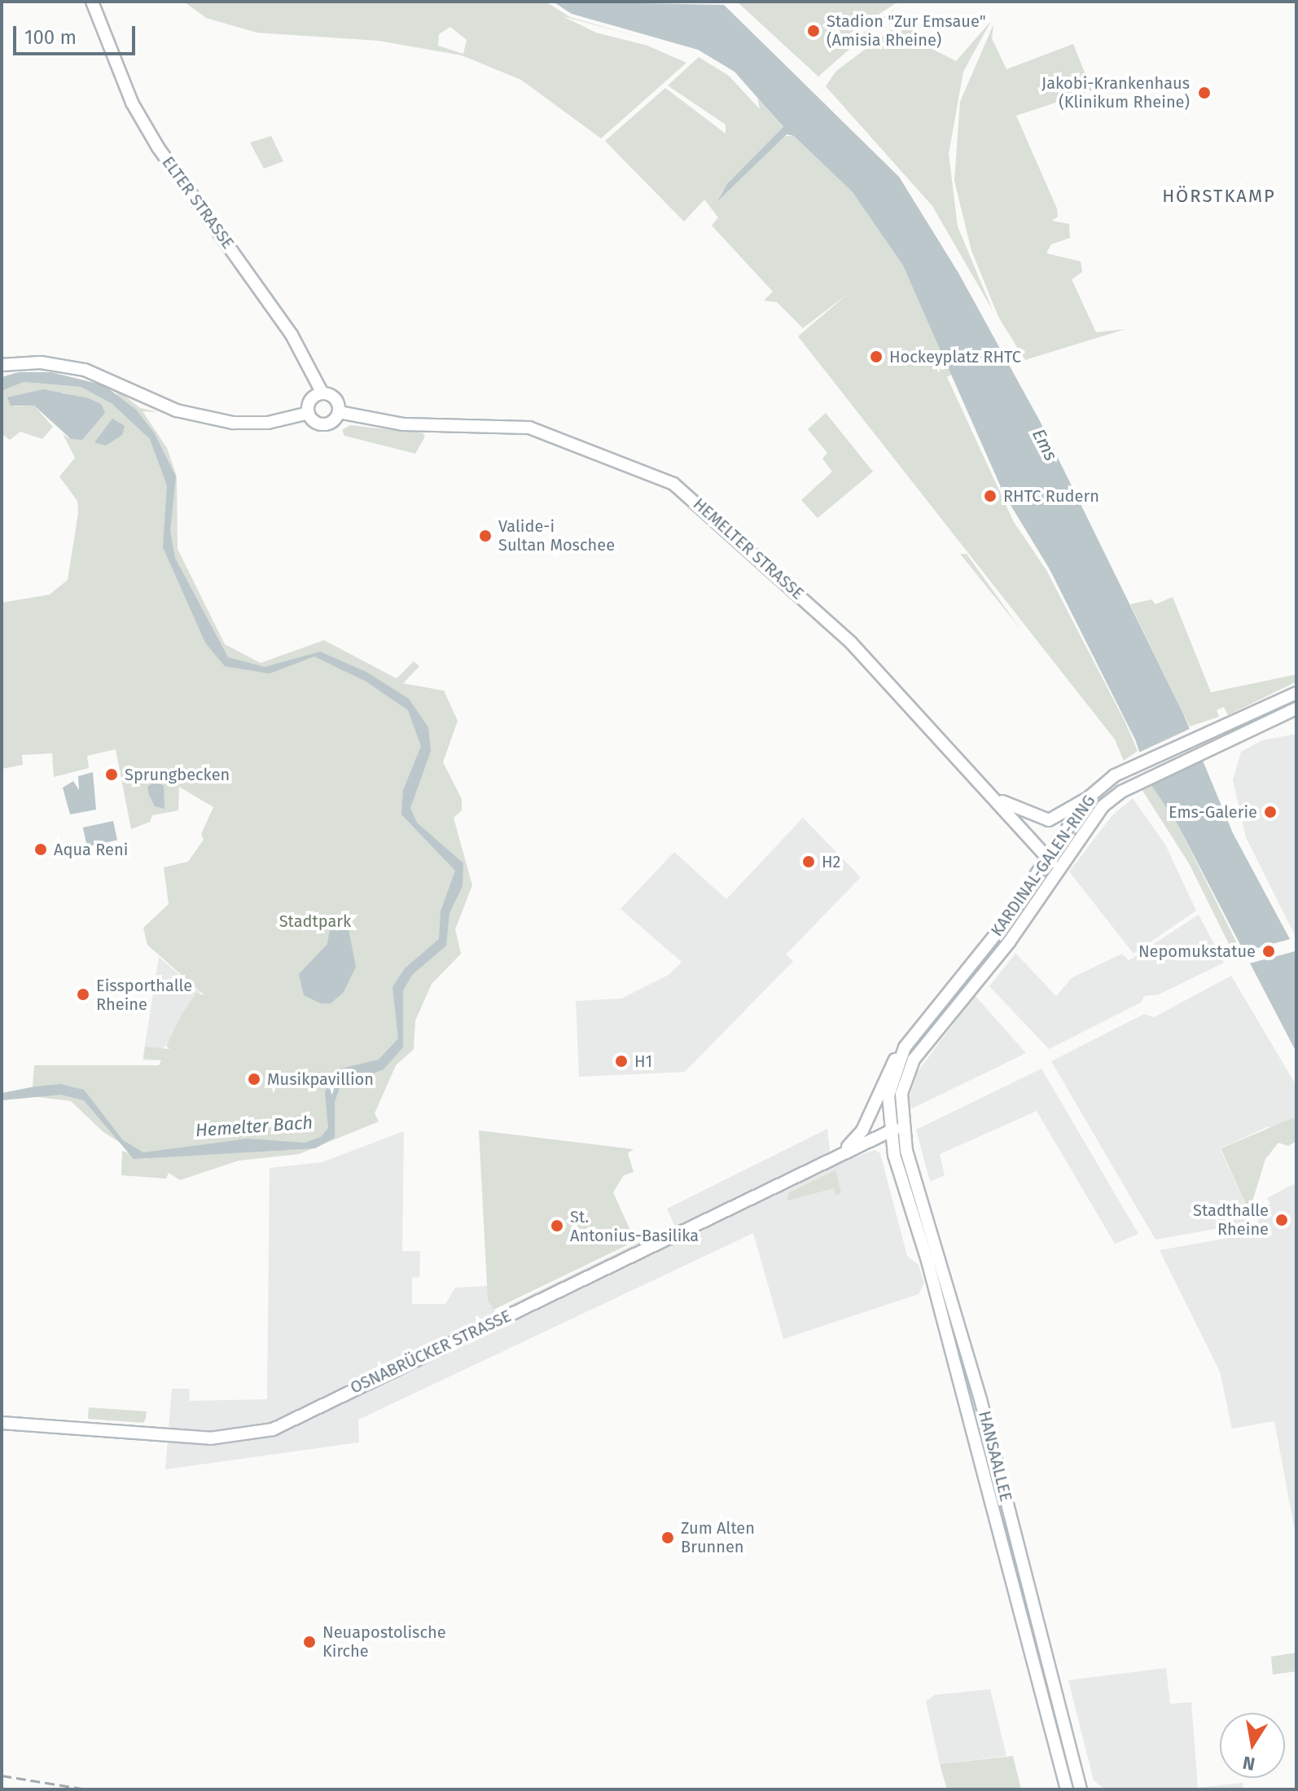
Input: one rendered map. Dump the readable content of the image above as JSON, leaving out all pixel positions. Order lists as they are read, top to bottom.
{
  "streets": {
    "main road": [
      "ELTER STRASSE",
      "HEMELTER STRASSE",
      "KARDINAL-GALEN-RING",
      "OSNABRÜCKER STRASSE",
      "HANSAALLEE"
    ]
  },
  "crossings": [
    ["ELTER STRASSE", "HEMELTER STRASSE"],
    ["HEMELTER STRASSE", "KARDINAL-GALEN-RING"],
    ["KARDINAL-GALEN-RING", "OSNABRÜCKER STRASSE"],
    ["KARDINAL-GALEN-RING", "HANSAALLEE"],
    ["OSNABRÜCKER STRASSE", "HANSAALLEE"]
  ],
  "districts": ["HÖRSTKAMP"],
  "water": ["Ems", "Hemelter Bach"],
  "parks": ["Stadtpark"],
  "places": [
    "Stadion \"Zur Emsaue\" (Amisia Rheine)",
    "Jakobi-Krankenhaus (Klinikum Rheine)",
    "Hockeyplatz RHTC",
    "RHTC Rudern",
    "Valide-i Sultan Moschee",
    "Sprungbecken",
    "Ems-Galerie",
    "Aqua Reni",
    "H2",
    "Nepomukstatue",
    "Eissporthalle Rheine",
    "H1",
    "Musikpavillion",
    "Stadthalle Rheine",
    "St. Antonius-Basilika",
    "Zum Alten Brunnen",
    "Neuapostolische Kirche"
  ],
  "scale_bar": "100 m",
  "north": "bottom"
}
